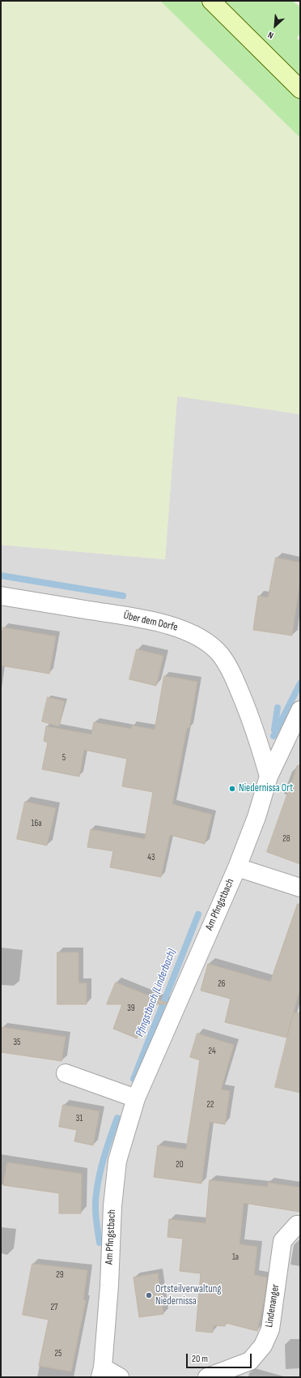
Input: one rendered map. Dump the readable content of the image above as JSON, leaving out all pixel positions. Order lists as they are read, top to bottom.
{
  "streets": {
    "street": ["Über dem Dorfe", "Am Pfingstbach", "Lindenanger"]
  },
  "crossings": [
    ["Über dem Dorfe", "Am Pfingstbach"]
  ],
  "water": ["Pfingstbach (Linderbach)"],
  "places": ["Niedernissa Ort", "Ortsteilverwaltung Niedernissa"],
  "house_numbers": [
    "5",
    "16a",
    "28",
    "43",
    "26",
    "39",
    "35",
    "24",
    "22",
    "31",
    "20",
    "1a",
    "29",
    "27",
    "25"
  ],
  "scale_bar": "20 m",
  "north": "bottom left"
}
